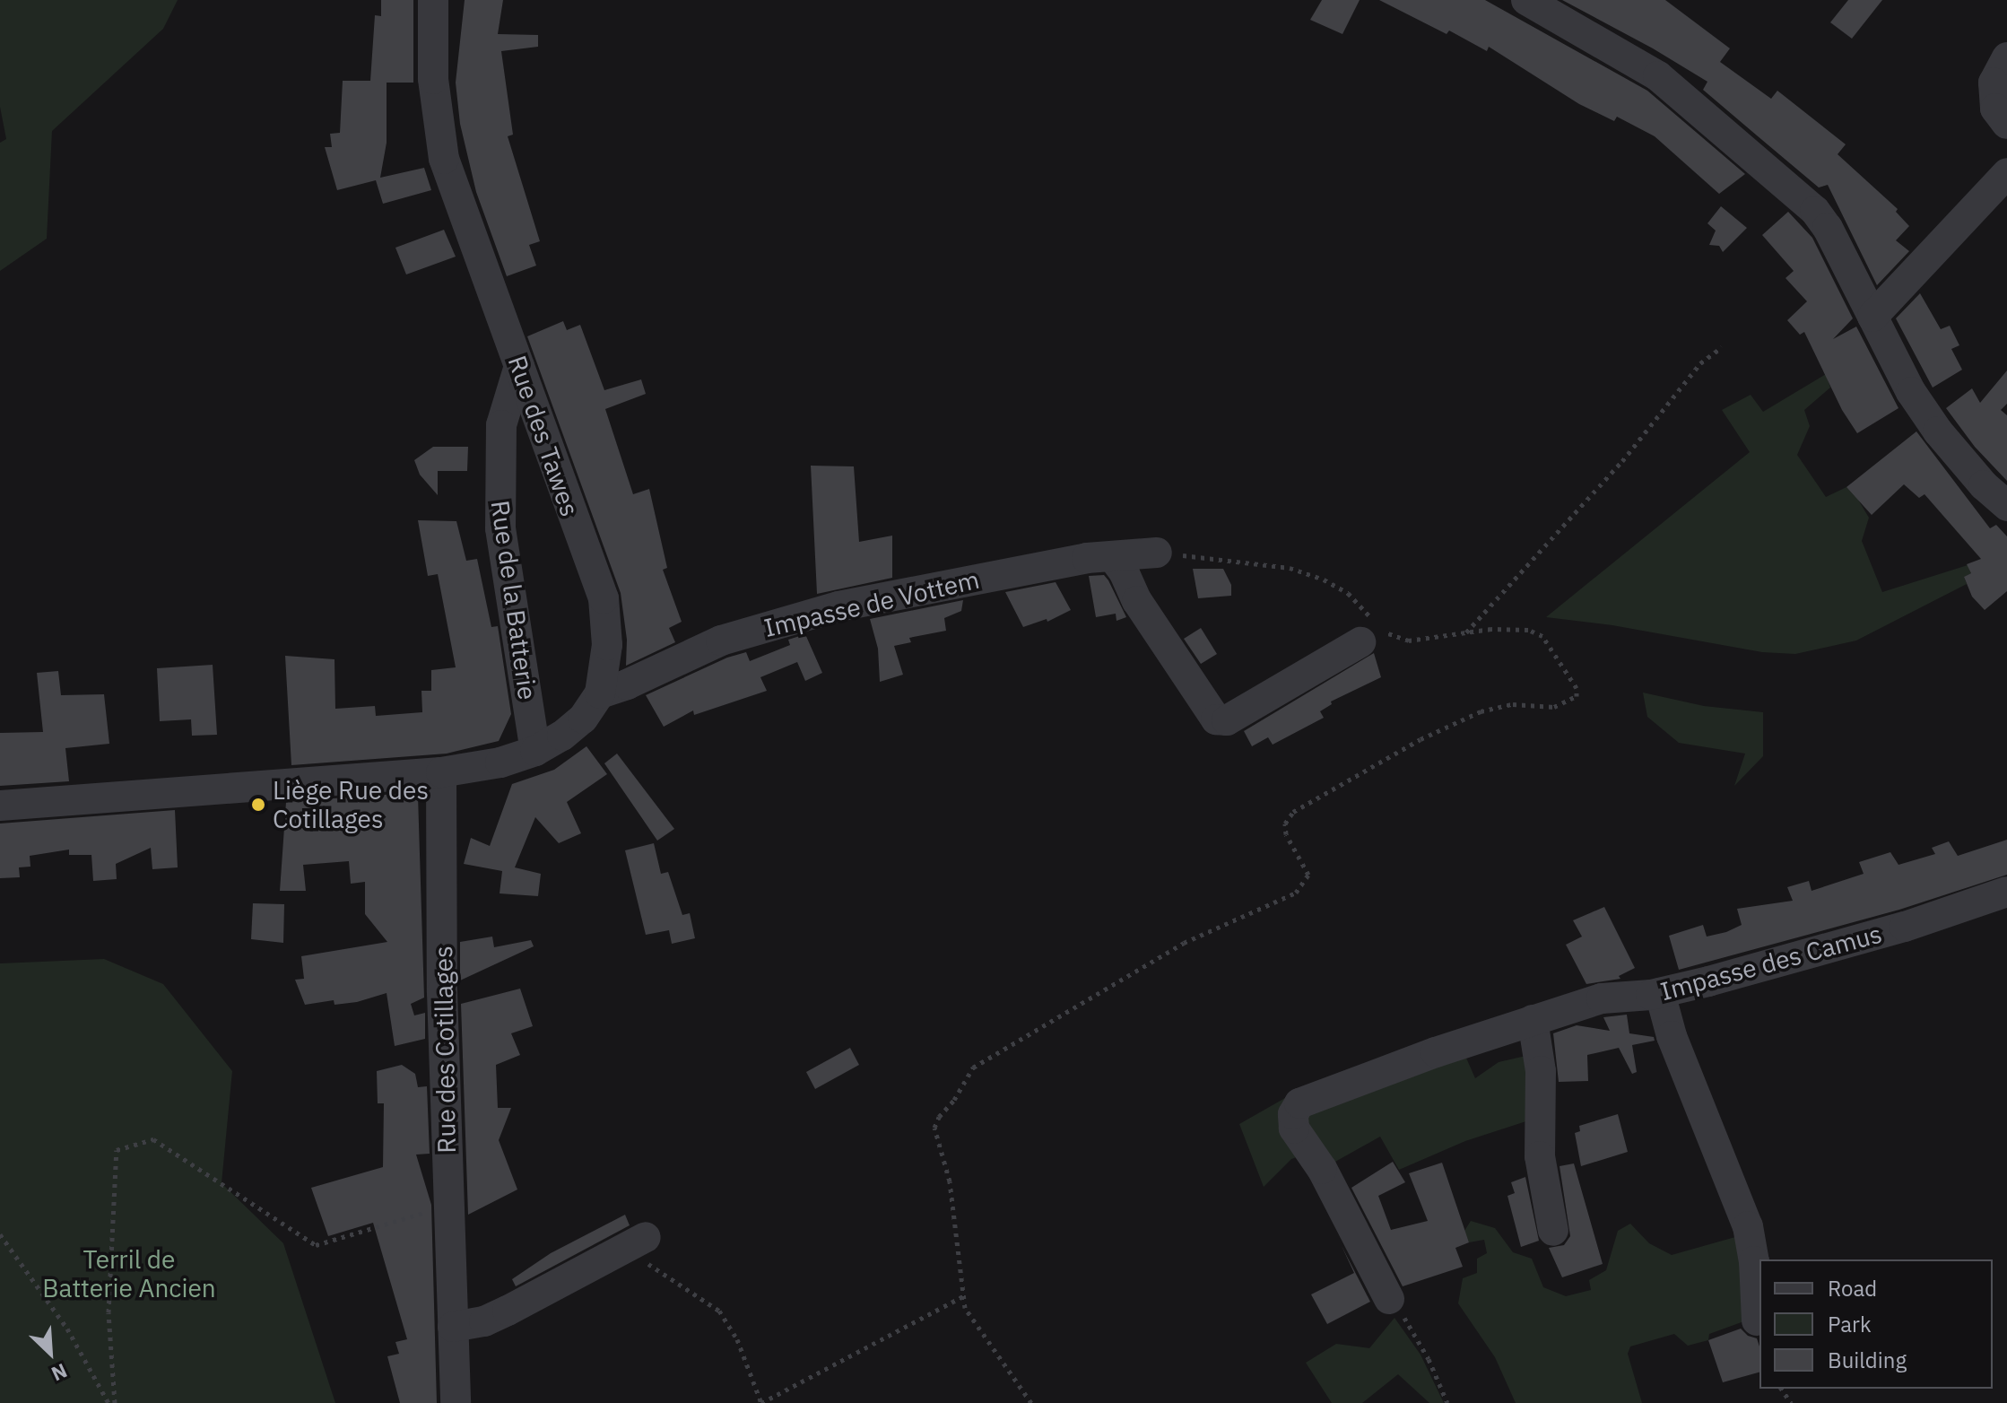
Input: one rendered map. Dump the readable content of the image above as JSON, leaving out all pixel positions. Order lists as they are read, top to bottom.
{
  "streets": {
    "street": [
      "Rue des Tawes",
      "Rue de la Batterie",
      "Impasse de Vottem",
      "Impasse des Camus",
      "Rue des Cotillages"
    ]
  },
  "crossings": [
    ["Rue des Tawes", "Rue de la Batterie"],
    ["Rue des Tawes", "Impasse de Vottem"],
    ["Rue des Tawes", "Rue des Cotillages"]
  ],
  "parks": ["Terril de Batterie Ancien"],
  "places": ["Liège Rue des Cotillages"],
  "legend": ["Road", "Park", "Building"],
  "north": "bottom right"
}
